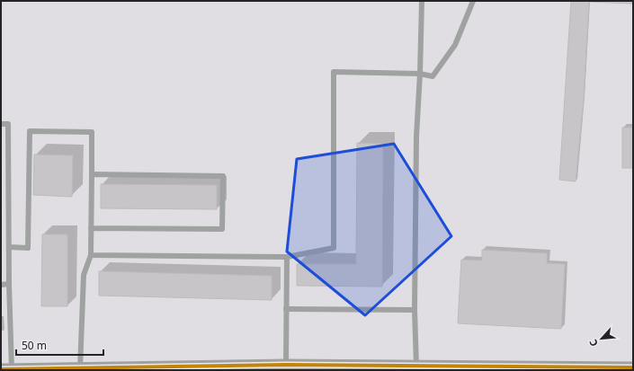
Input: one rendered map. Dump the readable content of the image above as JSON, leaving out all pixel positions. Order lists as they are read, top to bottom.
{
  "scale_bar": "50 m",
  "north": "bottom left"
}
